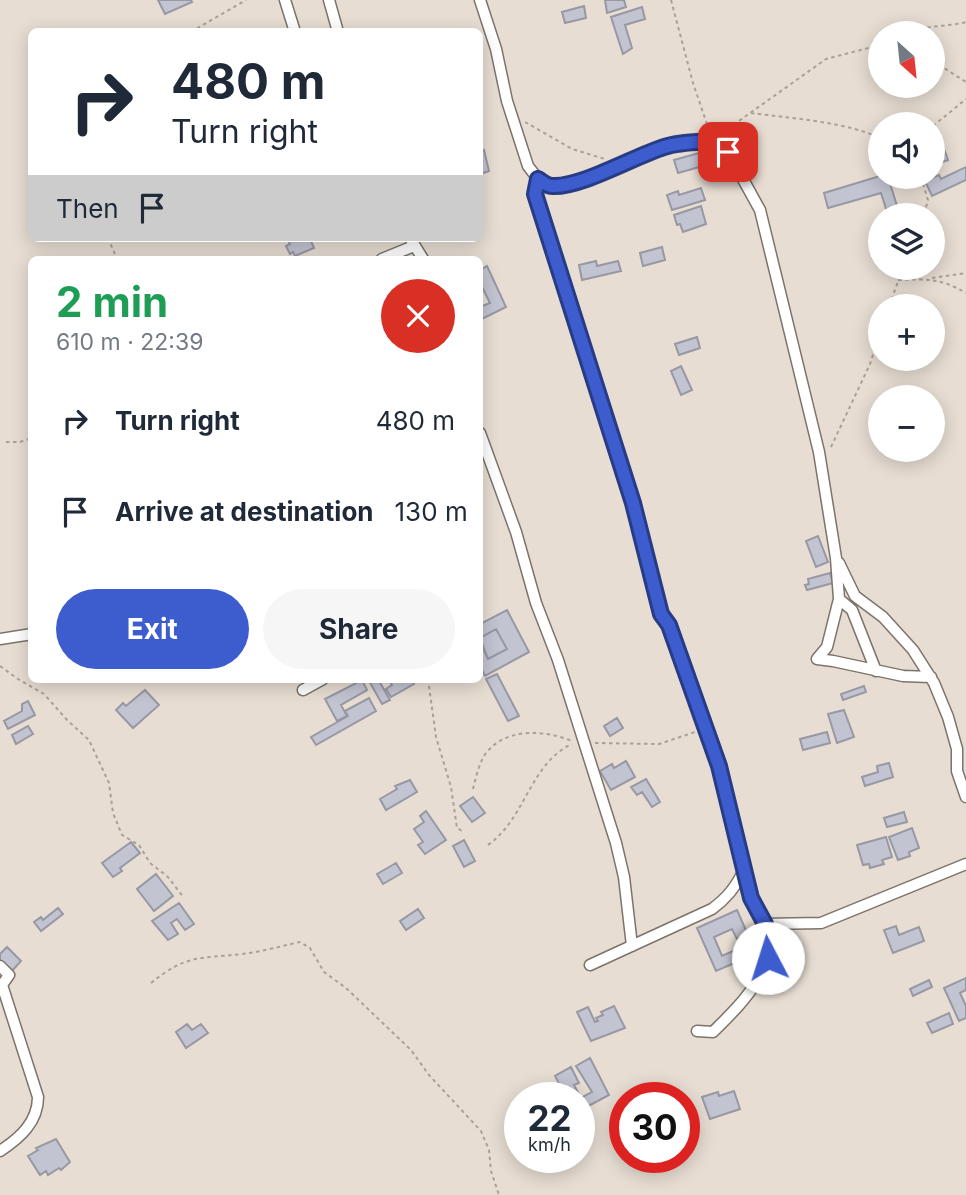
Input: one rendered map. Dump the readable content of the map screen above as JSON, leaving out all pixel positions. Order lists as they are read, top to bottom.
{
  "north": "bottom right",
  "page": {
    "map_buttons": ["+", "−"],
    "turn": ["480 m", "Turn right"],
    "then": "Then",
    "heading": ["2 min", "610 m · 22:39"],
    "list": [
      {
        "name": "Turn right",
        "value": "480 m"
      },
      {
        "name": "Arrive at destination",
        "value": "130 m"
      }
    ],
    "buttons": ["Exit", "Share"],
    "speed": "22 km/h",
    "limit": "30"
  }
}
